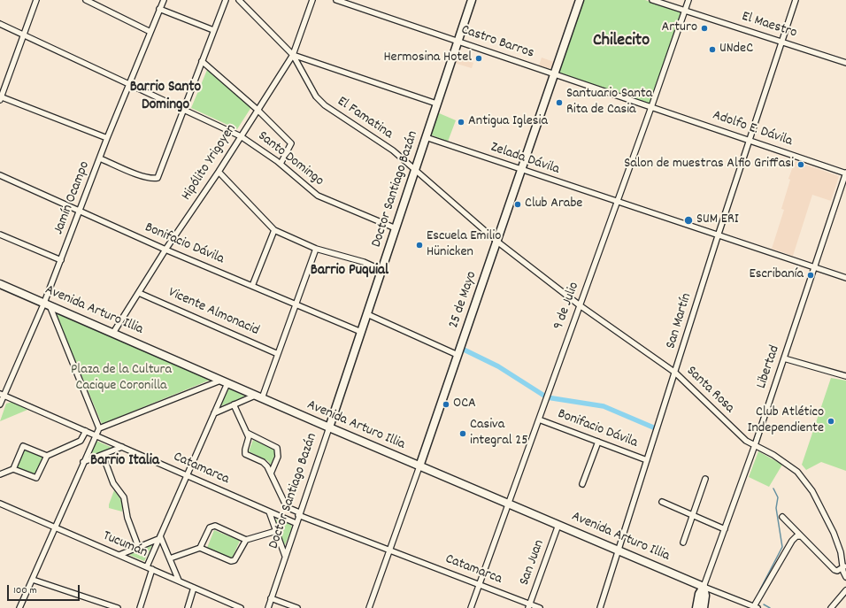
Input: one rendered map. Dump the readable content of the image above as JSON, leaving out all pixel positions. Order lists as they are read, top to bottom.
{
  "streets": {
    "main road": ["Doctor Santiago Bazán", "25 de Mayo", "Avenida Arturo Illia"],
    "street": [
      "El Maestro",
      "Castro Barros",
      "El Famatina",
      "Adolfo E. Dávila",
      "Santo Domingo",
      "Zelada Dávila",
      "Hipólito Yrigoyen",
      "Jamín Ocampo",
      "Bonifacio Dávila",
      "9 de Julio",
      "Vicente Almonacid",
      "San Martín",
      "Libertad",
      "Santa Rosa",
      "Catamarca",
      "Tucumán",
      "San Juan"
    ]
  },
  "crossings": [
    ["El Maestro", "9 de Julio"],
    ["El Maestro", "San Martín"],
    ["Castro Barros", "Adolfo E. Dávila"],
    ["Castro Barros", "Doctor Santiago Bazán"],
    ["Castro Barros", "25 de Mayo"],
    ["Castro Barros", "9 de Julio"],
    ["El Famatina", "Hipólito Yrigoyen"],
    ["El Famatina", "Doctor Santiago Bazán"],
    ["El Famatina", "25 de Mayo"],
    ["El Famatina", "9 de Julio"],
    ["El Famatina", "Santa Rosa"],
    ["Adolfo E. Dávila", "9 de Julio"],
    ["Adolfo E. Dávila", "San Martín"],
    ["Adolfo E. Dávila", "Libertad"],
    ["Santo Domingo", "Hipólito Yrigoyen"],
    ["Santo Domingo", "Doctor Santiago Bazán"],
    ["Santo Domingo", "Jamín Ocampo"],
    ["Zelada Dávila", "Doctor Santiago Bazán"],
    ["Zelada Dávila", "25 de Mayo"],
    ["Zelada Dávila", "9 de Julio"],
    ["Zelada Dávila", "San Martín"],
    ["Zelada Dávila", "Libertad"],
    ["Hipólito Yrigoyen", "Bonifacio Dávila"],
    ["Hipólito Yrigoyen", "Avenida Arturo Illia"],
    ["Hipólito Yrigoyen", "Vicente Almonacid"],
    ["Doctor Santiago Bazán", "Bonifacio Dávila"],
    ["Doctor Santiago Bazán", "Avenida Arturo Illia"],
    ["Doctor Santiago Bazán", "Catamarca"],
    ["Jamín Ocampo", "Bonifacio Dávila"],
    ["Jamín Ocampo", "Avenida Arturo Illia"],
    ["Jamín Ocampo", "Catamarca"],
    ["Bonifacio Dávila", "9 de Julio"],
    ["Bonifacio Dávila", "San Martín"],
    ["25 de Mayo", "Avenida Arturo Illia"],
    ["25 de Mayo", "Catamarca"],
    ["9 de Julio", "Avenida Arturo Illia"],
    ["9 de Julio", "Santa Rosa"],
    ["9 de Julio", "Catamarca"],
    ["Avenida Arturo Illia", "San Martín"],
    ["Avenida Arturo Illia", "Libertad"],
    ["Avenida Arturo Illia", "San Juan"],
    ["San Martín", "Santa Rosa"],
    ["Libertad", "Santa Rosa"],
    ["Catamarca", "San Juan"]
  ],
  "districts": [
    "Chilecito",
    "Barrio Santo Domingo",
    "Barrio Puquial",
    "Barrio Italia"
  ],
  "parks": ["Plaza de la Cultura Cacique Coronilla"],
  "places": [
    "Arturo",
    "UNdeC",
    "Hermosina Hotel",
    "Santuario Santa Rita de Casia",
    "Antigua Iglesia",
    "Salon de muestras Alfio Griffasi",
    "Club Arabe",
    "SUM ERI",
    "Escuela Emilio Hünicken",
    "Escribanía",
    "OCA",
    "Club Atlético Independiente",
    "Casiva integral 25"
  ],
  "scale_bar": "100 m"
}
